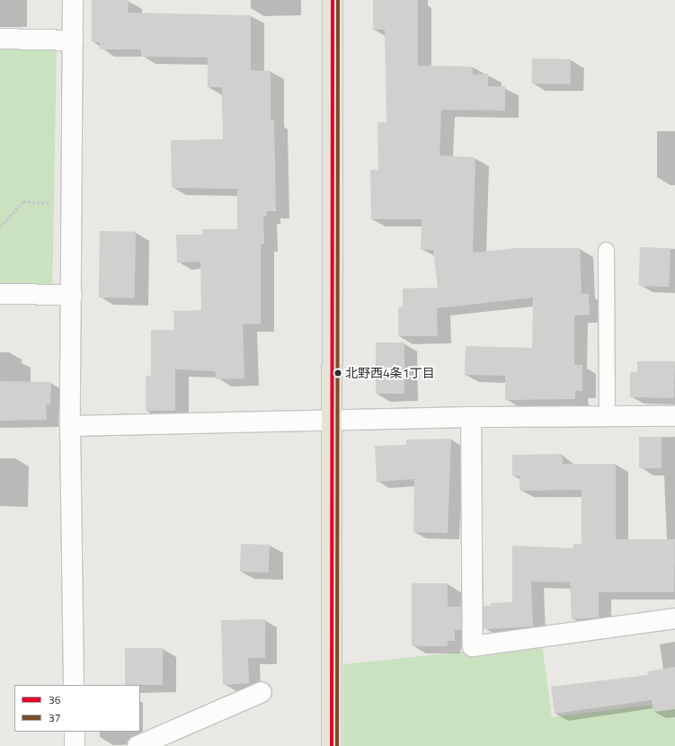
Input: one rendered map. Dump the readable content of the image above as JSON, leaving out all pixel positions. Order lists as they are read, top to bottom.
{
  "places": ["北野西4条1丁目"],
  "lines": ["transit line 36", "transit line 37"],
  "legend": ["36", "37"]
}
